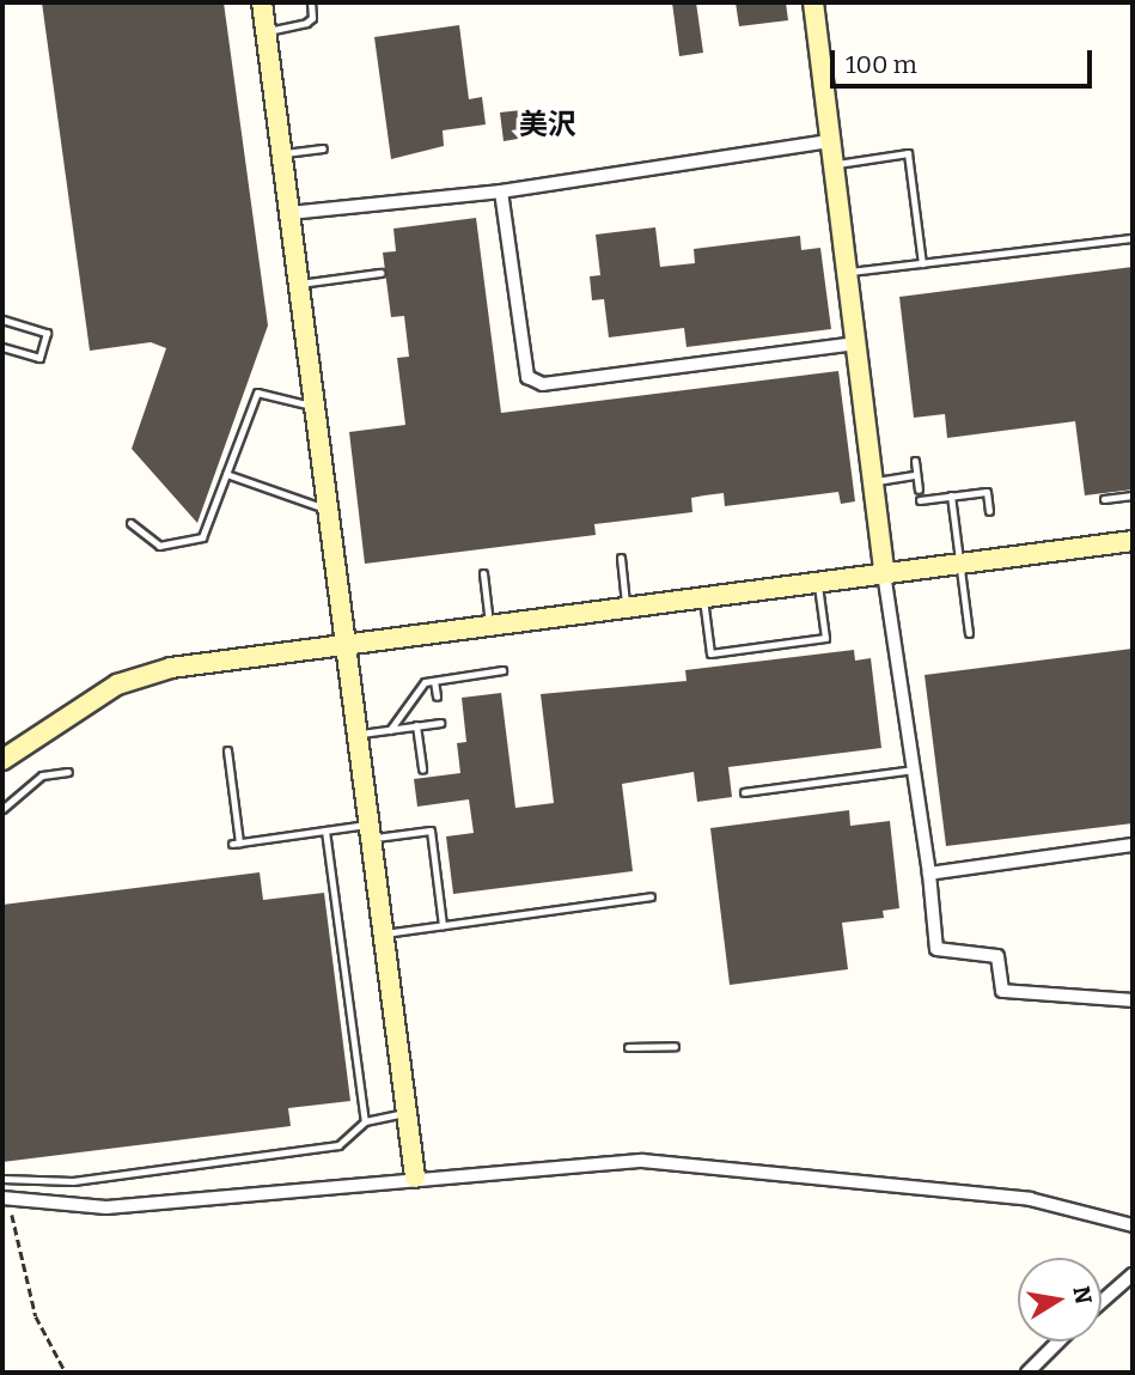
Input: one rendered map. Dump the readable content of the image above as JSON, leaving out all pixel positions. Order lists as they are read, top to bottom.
{
  "districts": ["美沢"],
  "scale_bar": "100 m",
  "north": "right"
}
